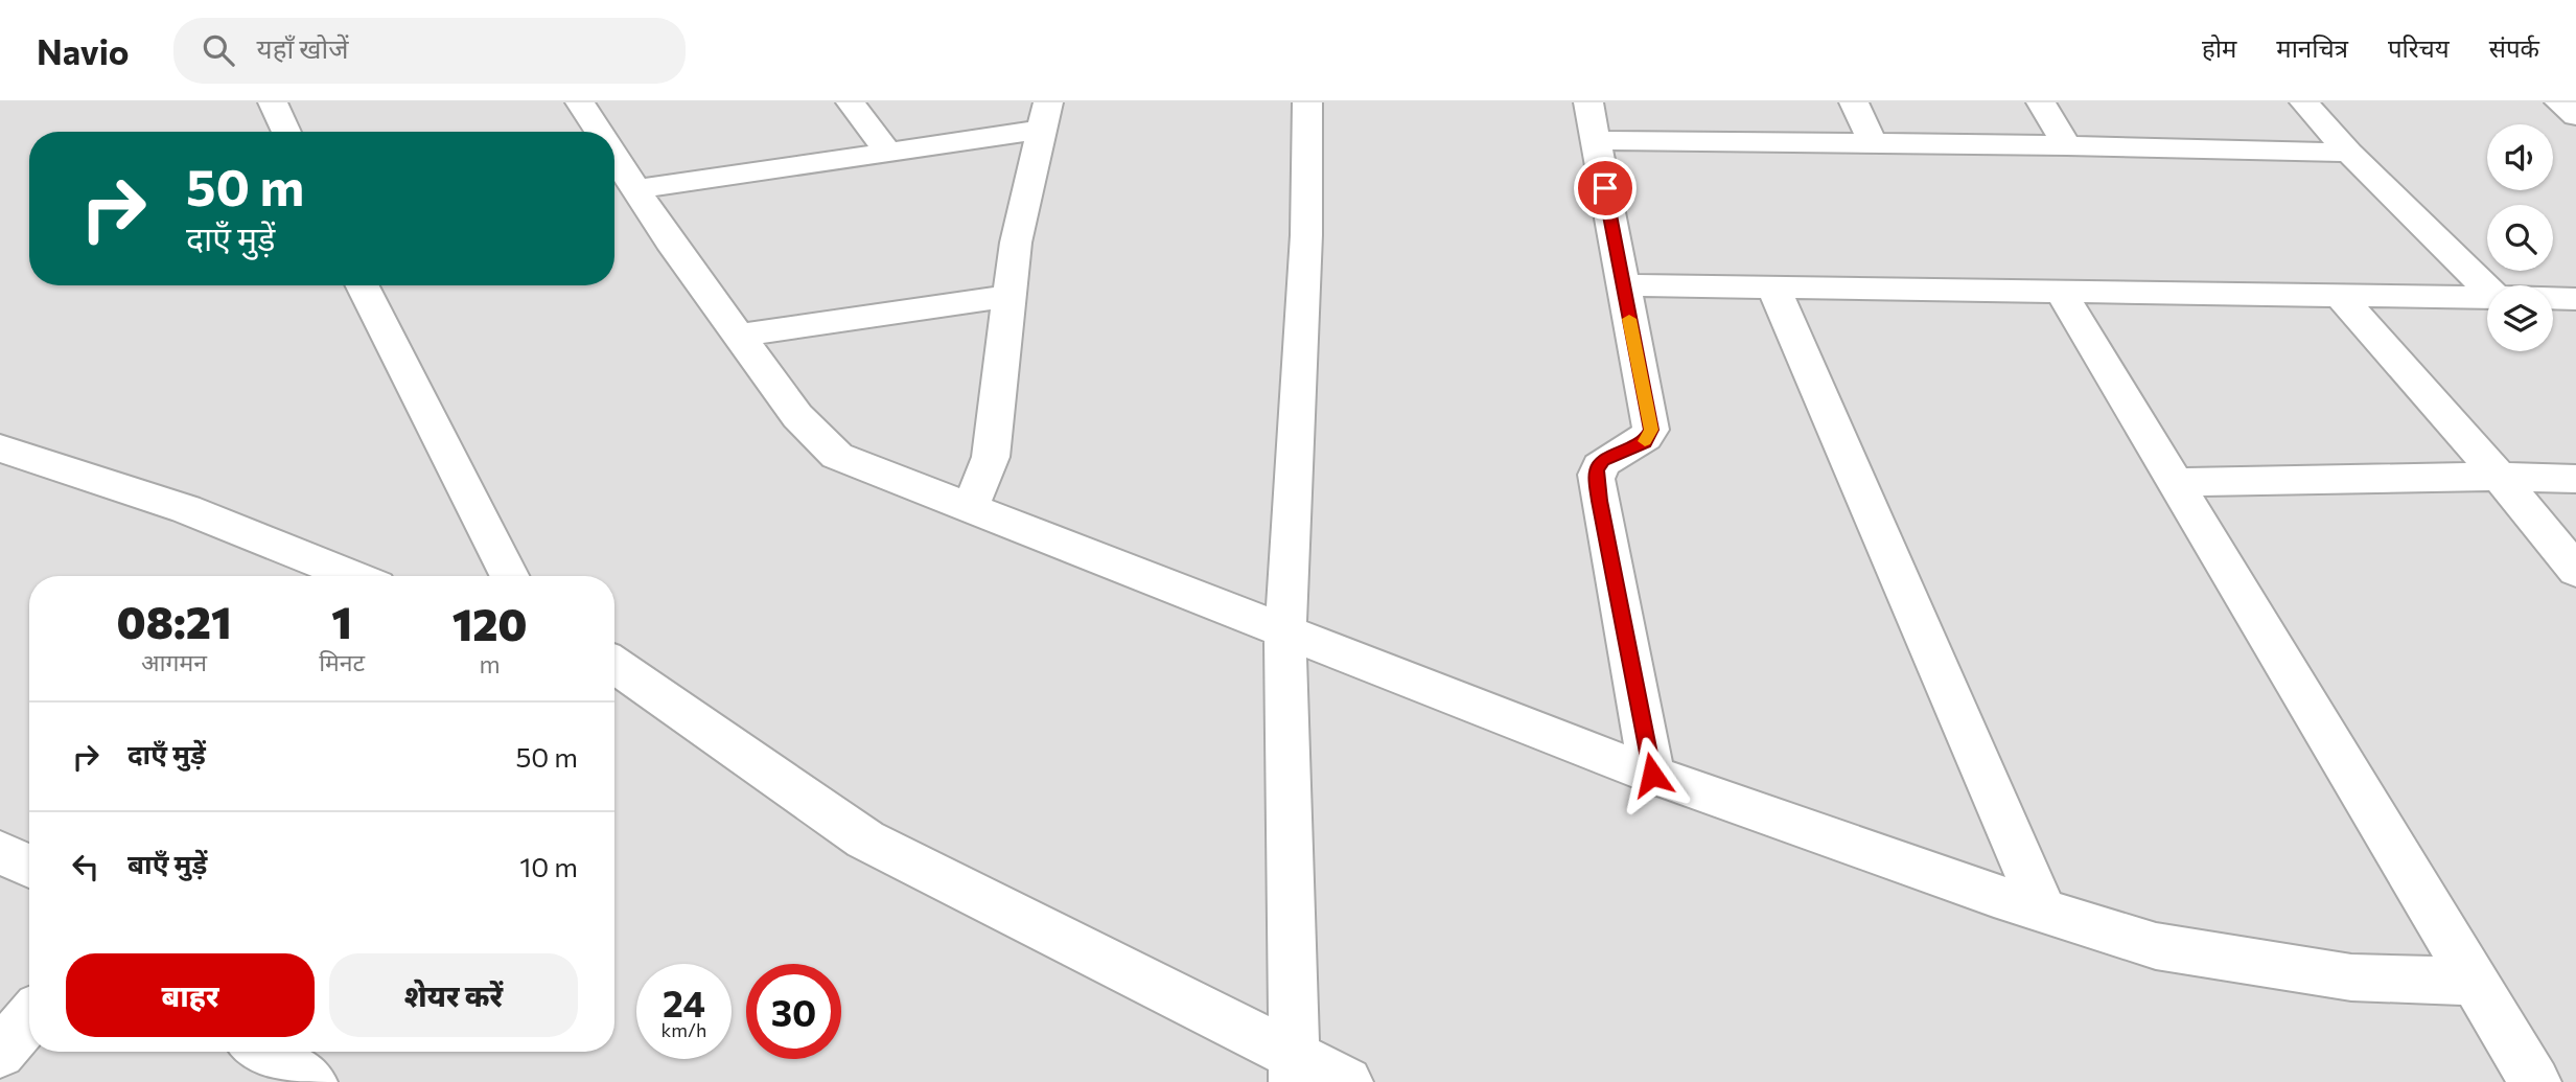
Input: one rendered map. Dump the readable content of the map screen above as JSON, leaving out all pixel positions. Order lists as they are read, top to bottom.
{
  "page": {
    "header": "Navio",
    "search": "यहाँ खोजें",
    "nav": [
      "होम",
      "मानचित्र",
      "परिचय",
      "संपर्क"
    ],
    "turn": ["50 m", "दाएँ मुड़ें"],
    "eta": [
      "08:21",
      "आगमन",
      "1",
      "मिनट",
      "120",
      "m"
    ],
    "list": [
      {
        "name": "दाएँ मुड़ें",
        "value": "50 m"
      },
      {
        "name": "बाएँ मुड़ें",
        "value": "10 m"
      }
    ],
    "buttons": ["बाहर", "शेयर करें"],
    "speed": "24 km/h",
    "limit": "30"
  }
}
